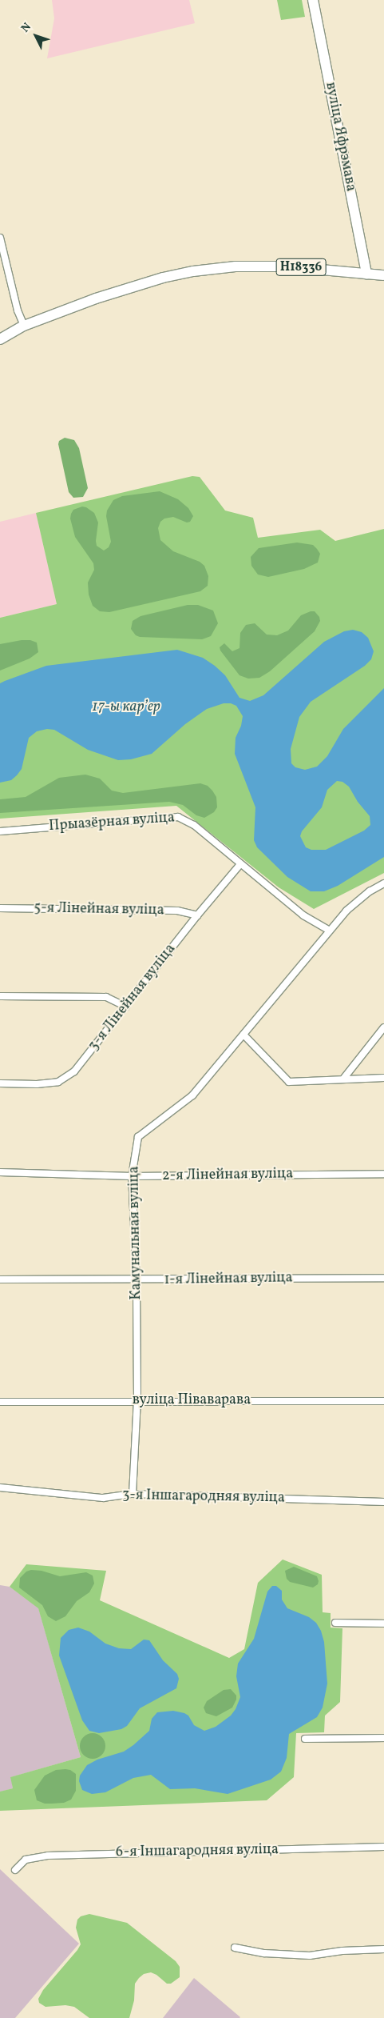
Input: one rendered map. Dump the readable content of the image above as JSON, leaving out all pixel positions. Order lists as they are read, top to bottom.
{
  "streets": {
    "main road": ["вуліца Яфрэмава", "Н18336"],
    "street": [
      "Прыазёрная вуліца",
      "5-я Лінейная вуліца",
      "3-я Лінейная вуліца",
      "2-я Лінейная вуліца",
      "Камунальная вуліца",
      "1-я Лінейная вуліца",
      "вуліца Піваварава",
      "3-я Іншагародняя вуліца",
      "6-я Іншагародняя вуліца"
    ]
  },
  "crossings": [
    ["вуліца Яфрэмава", "Н18336"],
    ["Прыазёрная вуліца", "3-я Лінейная вуліца"],
    ["Прыазёрная вуліца", "Камунальная вуліца"],
    ["5-я Лінейная вуліца", "3-я Лінейная вуліца"],
    ["2-я Лінейная вуліца", "Камунальная вуліца"],
    ["Камунальная вуліца", "1-я Лінейная вуліца"],
    ["Камунальная вуліца", "вуліца Піваварава"],
    ["Камунальная вуліца", "3-я Іншагародняя вуліца"]
  ],
  "water": ["17-ы кар’ер"],
  "north": "top left"
}
